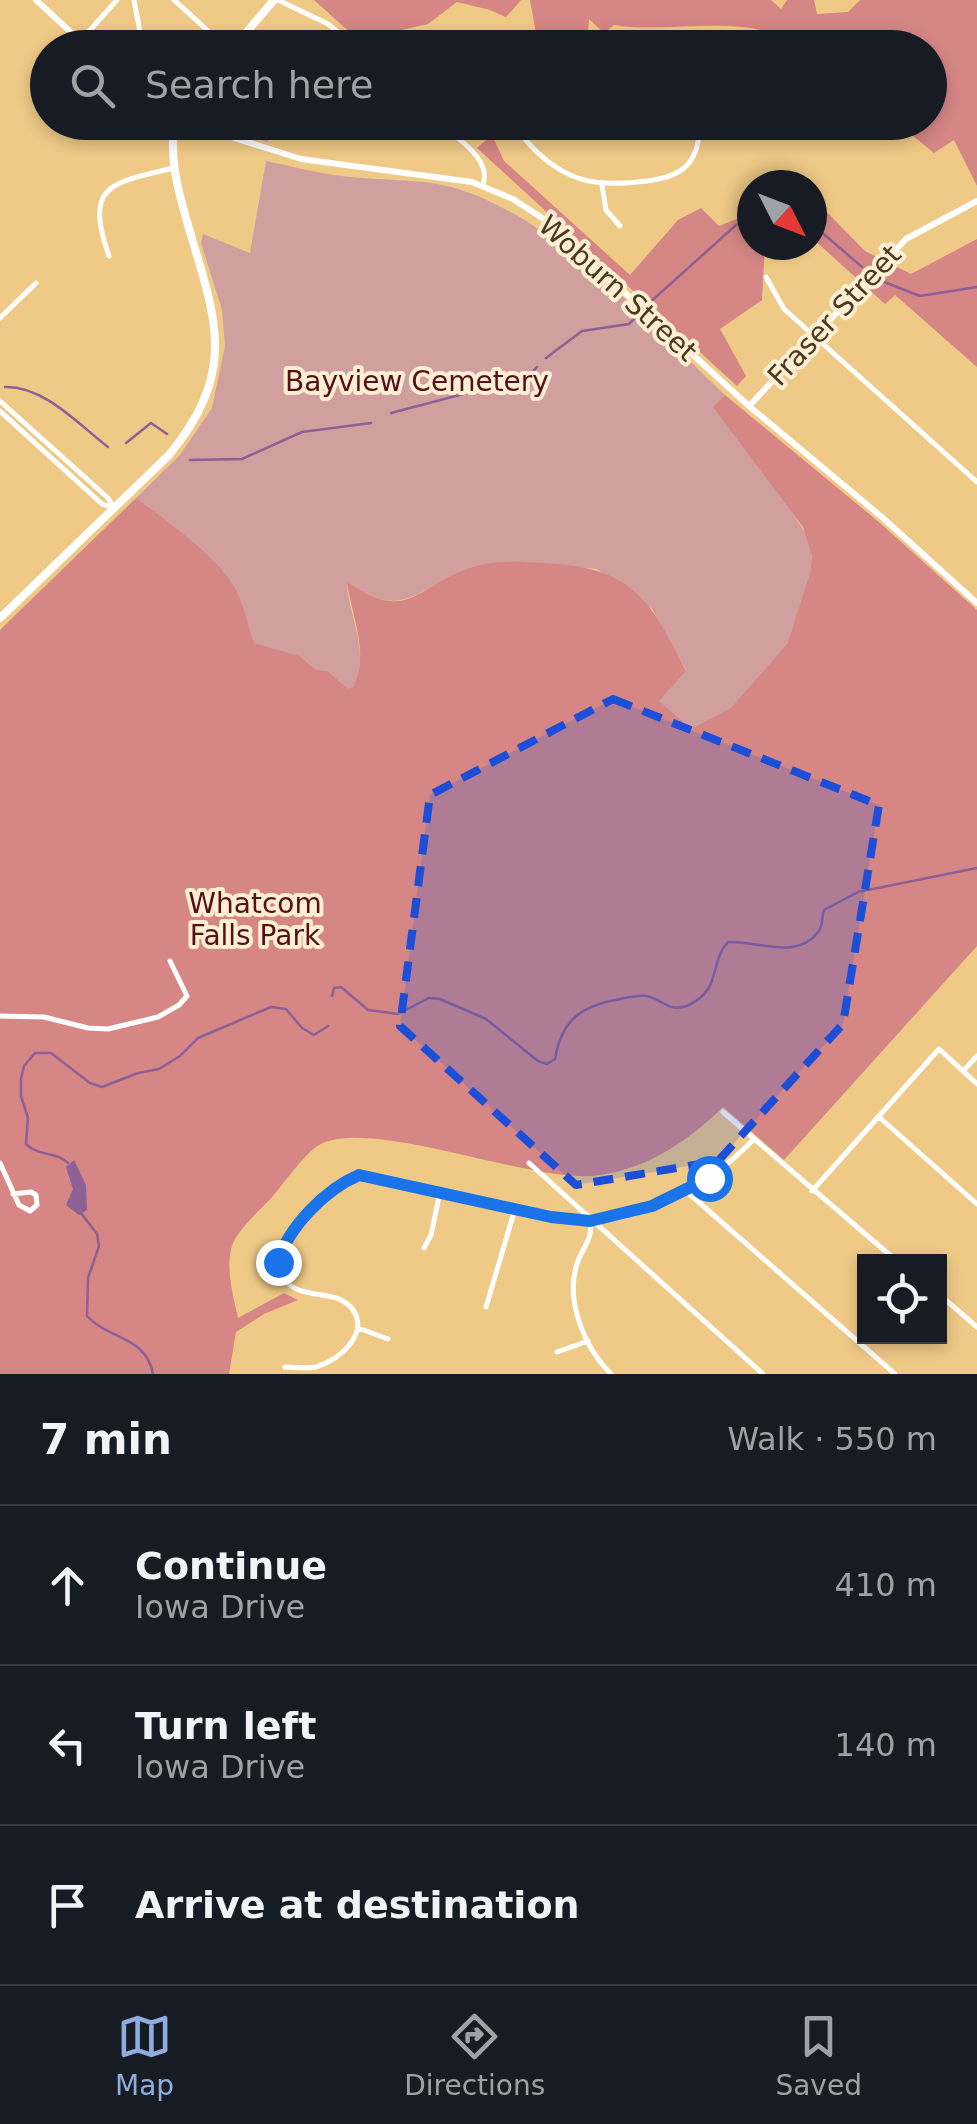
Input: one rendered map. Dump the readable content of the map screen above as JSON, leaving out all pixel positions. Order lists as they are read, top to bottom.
{
  "streets": {
    "street": ["Woburn Street", "Fraser Street"]
  },
  "crossings": [
    ["Woburn Street", "Fraser Street"]
  ],
  "parks": ["Bayview Cemetery", "Whatcom Falls Park"],
  "north": "bottom right",
  "page": {
    "search": "Search here",
    "heading": ["7 min", "Walk · 550 m"],
    "list": [
      ["Continue", "Iowa Drive", "410 m"],
      ["Turn left", "Iowa Drive", "140 m"],
      "Arrive at destination"
    ],
    "nav": ["Map", "Directions", "Saved"]
  }
}
